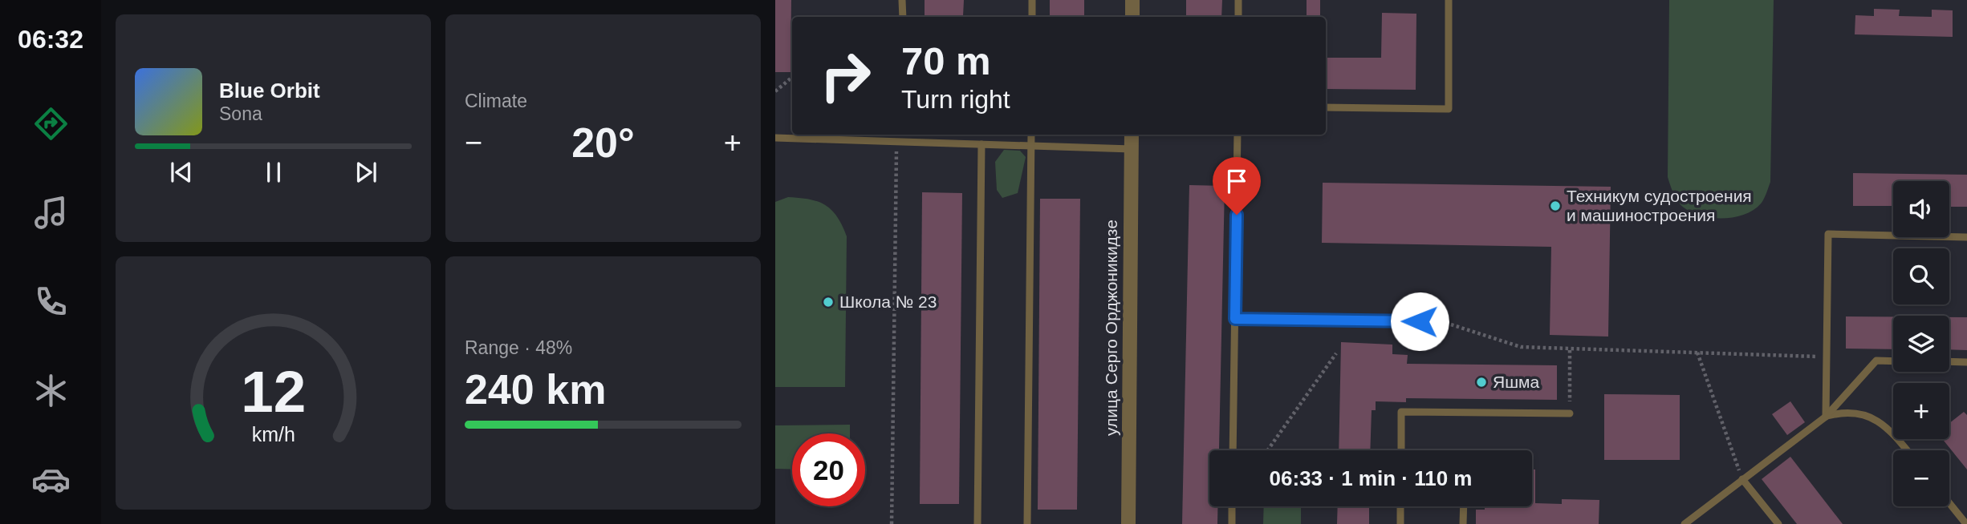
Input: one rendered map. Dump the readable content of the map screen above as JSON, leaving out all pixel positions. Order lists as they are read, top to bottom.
{
  "streets": {
    "street": ["улица Серго Орджоникидзе"]
  },
  "places": ["Техникум судостроения и машиностроения", "Школа № 23", "Яшма"],
  "page": {
    "tabs": "06:32",
    "tile": [
      "Climate",
      ["Range · 48%", "240 km"]
    ],
    "turn": ["70 m", "Turn right"],
    "song": ["Blue Orbit", "Sona"],
    "heat": ["−", "20°", "+"],
    "map_buttons": ["+", "−"],
    "limit": "20",
    "trip": "06:33 · 1 min · 110 m",
    "gauge": ["12", "km/h"]
  }
}
